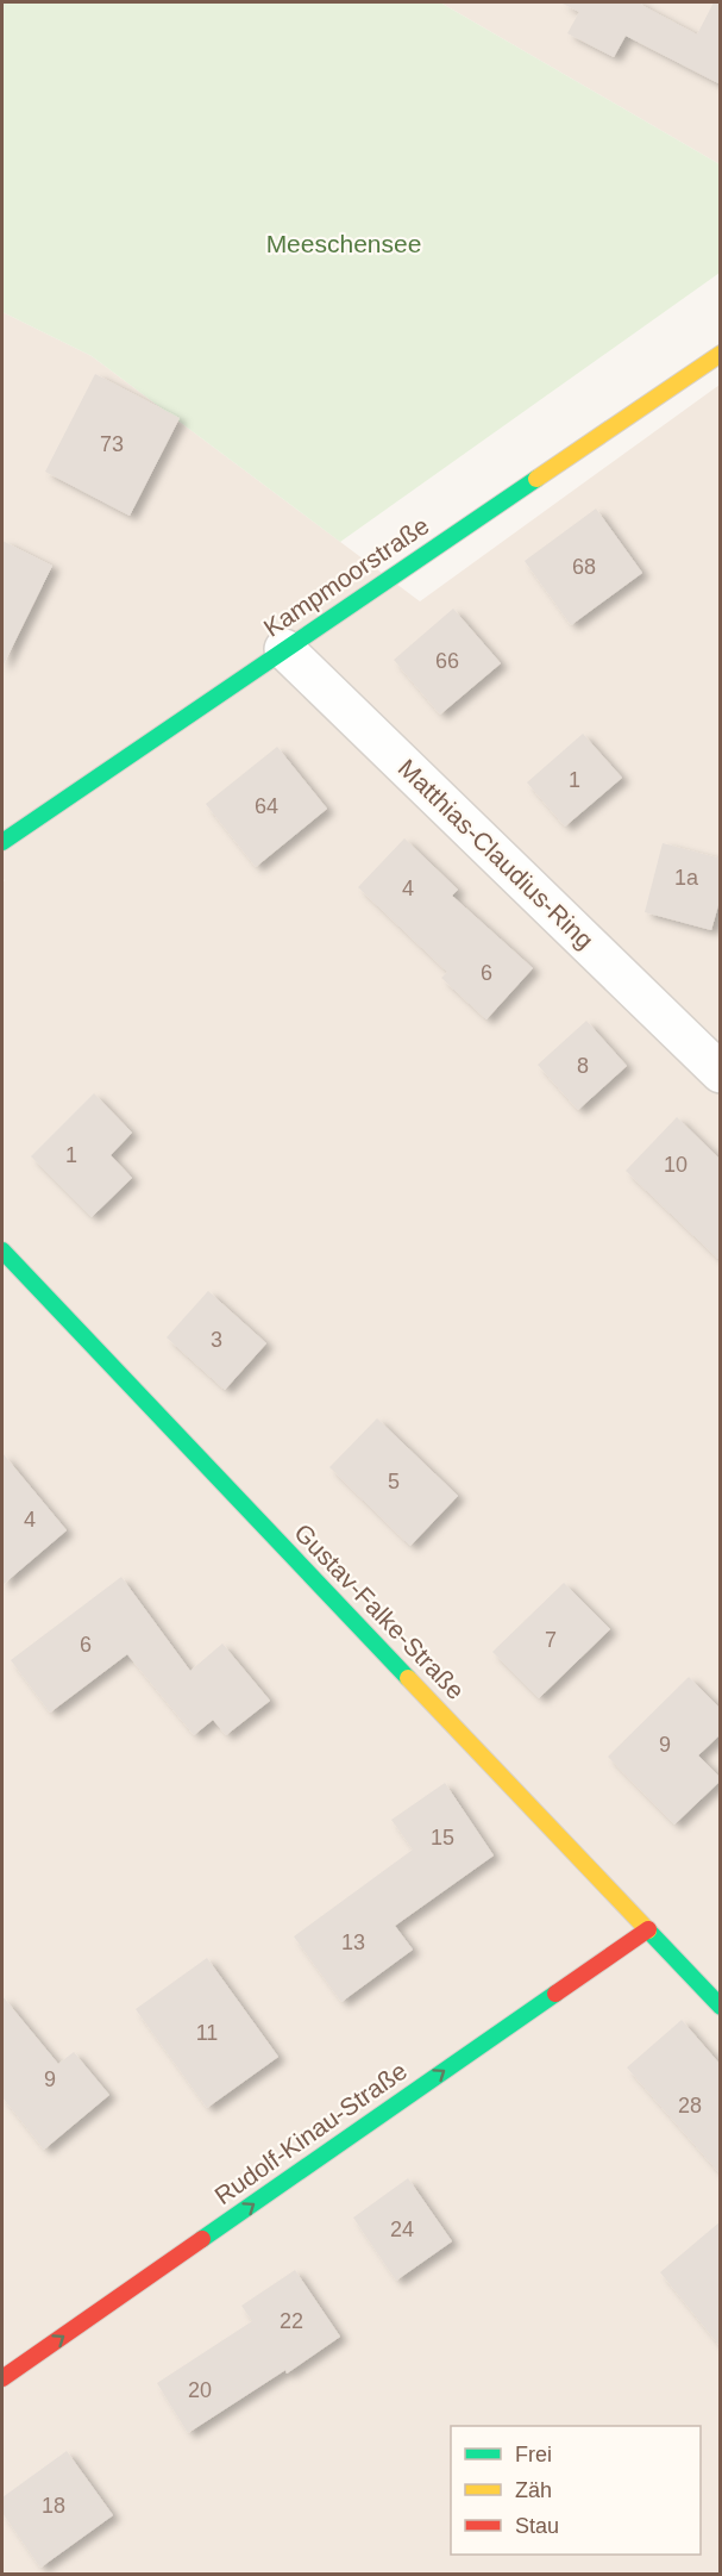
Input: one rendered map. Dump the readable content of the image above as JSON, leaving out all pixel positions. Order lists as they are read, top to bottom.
{
  "streets": {
    "street": [
      "Kampmoorstraße",
      "Matthias-Claudius-Ring",
      "Gustav-Falke-Straße",
      "Rudolf-Kinau-Straße"
    ]
  },
  "crossings": [
    ["Kampmoorstraße", "Matthias-Claudius-Ring"],
    ["Gustav-Falke-Straße", "Rudolf-Kinau-Straße"]
  ],
  "one_way": ["Rudolf-Kinau-Straße"],
  "parks": ["Meeschensee"],
  "house_numbers": [
    "73",
    "68",
    "66",
    "1",
    "64",
    "1a",
    "4",
    "6",
    "8",
    "1",
    "10",
    "3",
    "5",
    "4",
    "7",
    "6",
    "9",
    "15",
    "13",
    "11",
    "9",
    "28",
    "24",
    "22",
    "20",
    "18"
  ],
  "legend": ["Frei", "Zäh", "Stau"]
}
